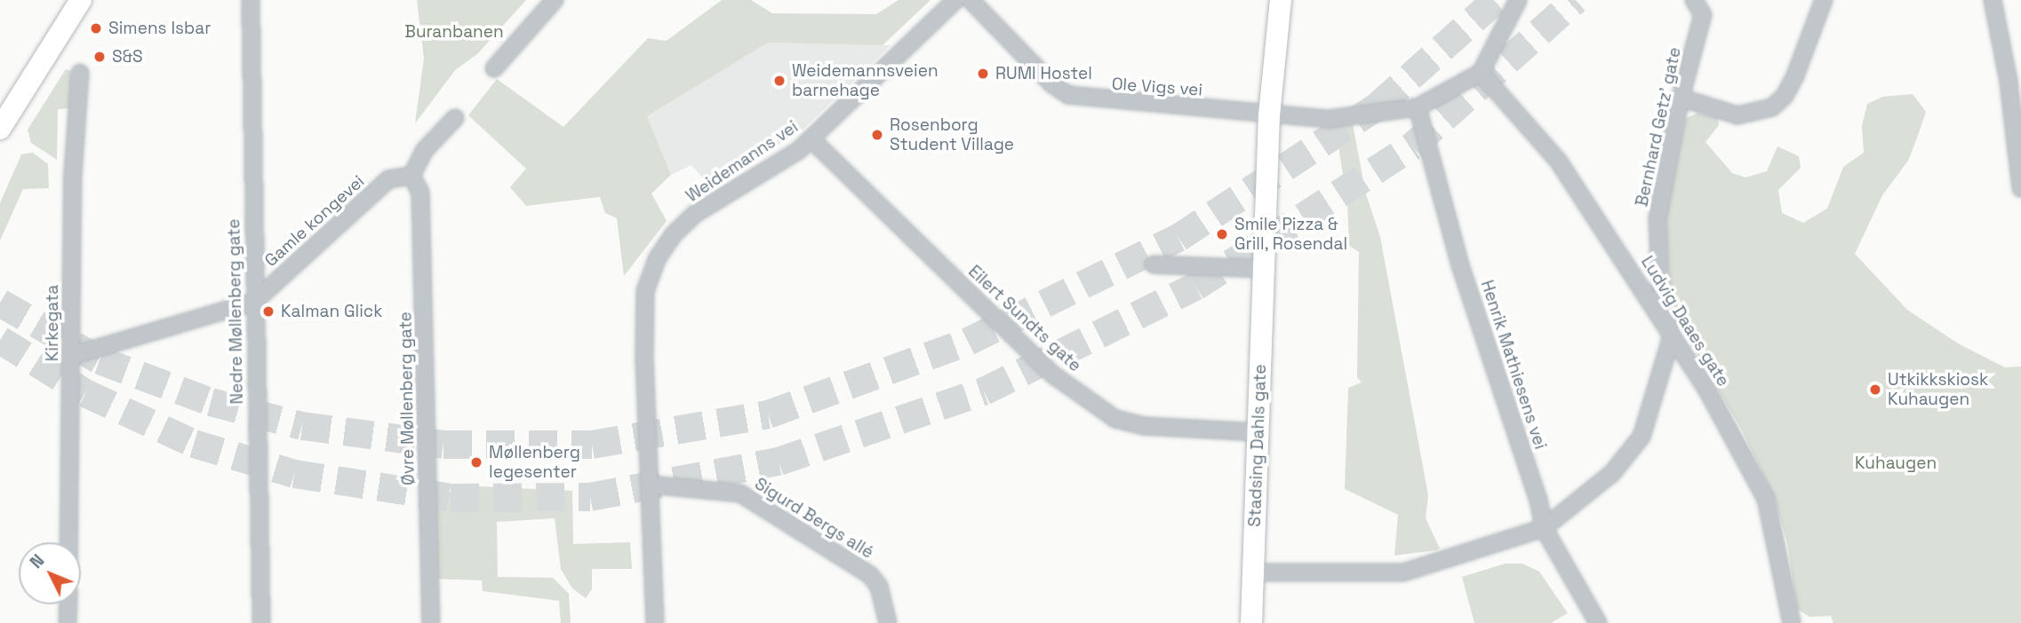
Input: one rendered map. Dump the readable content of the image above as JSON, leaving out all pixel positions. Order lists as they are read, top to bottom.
{
  "streets": {
    "main road": ["Stadsing Dahls gate"],
    "street": [
      "Ole Vigs vei",
      "Bernhard Getz' gate",
      "Weidemanns vei",
      "Gamle kongevei",
      "Nedre Møllenberg gate",
      "Eilert Sundts gate",
      "Ludvig Daaes gate",
      "Kirkegata",
      "Henrik Mathiesens vei",
      "Øvre Møllenberg gate",
      "Sigurd Bergs allé"
    ]
  },
  "crossings": [
    ["Ole Vigs vei", "Henrik Mathiesens vei"],
    ["Ole Vigs vei", "Stadsing Dahls gate"],
    ["Bernhard Getz' gate", "Ludvig Daaes gate"],
    ["Weidemanns vei", "Eilert Sundts gate"],
    ["Weidemanns vei", "Sigurd Bergs allé"],
    ["Gamle kongevei", "Nedre Møllenberg gate"],
    ["Gamle kongevei", "Kirkegata"],
    ["Gamle kongevei", "Øvre Møllenberg gate"],
    ["Eilert Sundts gate", "Stadsing Dahls gate"]
  ],
  "parks": ["Buranbanen", "Kuhaugen"],
  "places": [
    "Simens Isbar",
    "S&S",
    "RUMI Hostel",
    "Weidemannsveien barnehage",
    "Rosenborg Student Village",
    "Smile Pizza & Grill, Rosendal",
    "Kalman Glick",
    "Utkikkskiosk Kuhaugen",
    "Møllenberg legesenter"
  ],
  "north": "top left"
}
